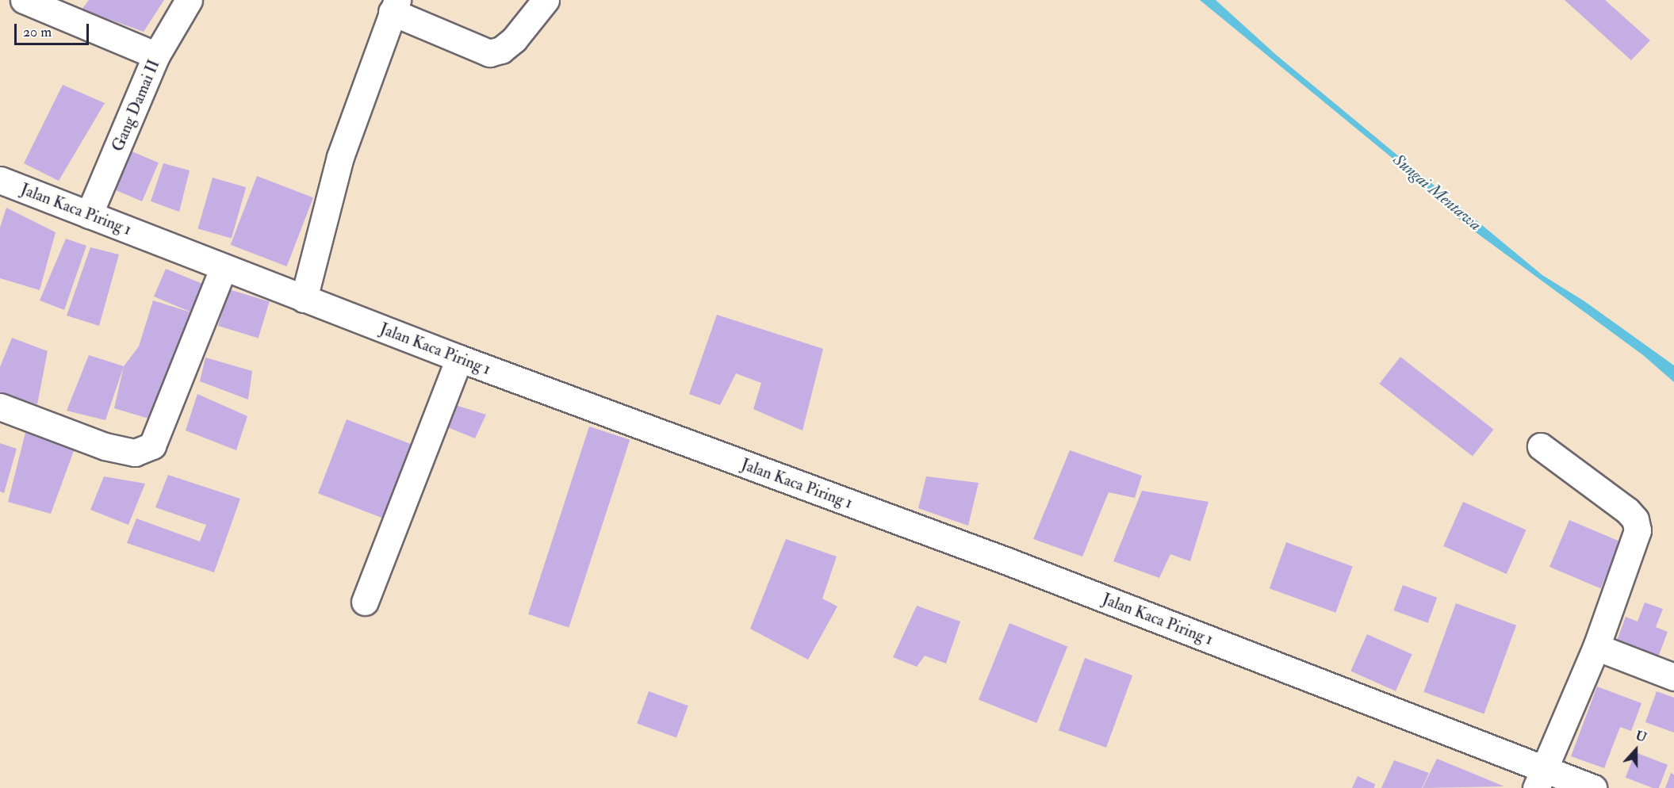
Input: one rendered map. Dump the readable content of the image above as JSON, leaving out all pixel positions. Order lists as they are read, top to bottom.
{
  "streets": {
    "street": ["Gang Damai II", "Jalan Kaca Piring 1"]
  },
  "crossings": [
    ["Gang Damai II", "Jalan Kaca Piring 1"]
  ],
  "water": ["Sungai Mentawa"],
  "scale_bar": "20 m",
  "north": "top"
}
